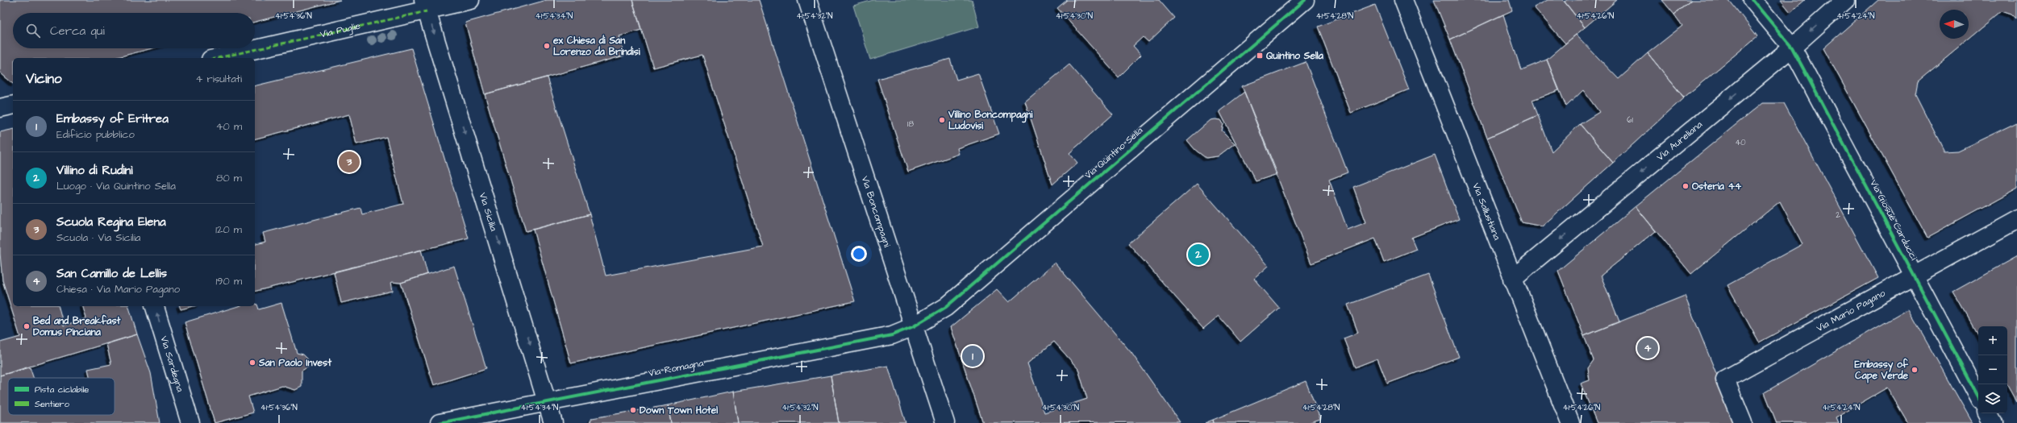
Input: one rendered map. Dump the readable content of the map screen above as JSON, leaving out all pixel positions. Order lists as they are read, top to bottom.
{
  "streets": {
    "street": [
      "Via Puglie",
      "Via Aureliana",
      "Via Quintino Sella",
      "Via Sicilia",
      "Via Boncompagni",
      "Via Sallustiana",
      "Via Giosuè Carducci",
      "Via Mario Pagano",
      "Via Sardegna",
      "Via Romagna"
    ]
  },
  "crossings": [
    ["Via Puglie", "Via Sicilia"],
    ["Via Aureliana", "Via Sallustiana"],
    ["Via Aureliana", "Via Giosuè Carducci"],
    ["Via Quintino Sella", "Via Boncompagni"],
    ["Via Quintino Sella", "Via Romagna"],
    ["Via Sicilia", "Via Romagna"],
    ["Via Boncompagni", "Via Romagna"],
    ["Via Giosuè Carducci", "Via Mario Pagano"]
  ],
  "one_way": ["Via Aureliana", "Via Sicilia", "Via Sardegna"],
  "places": {
    "other": [
      "ex Chiesa di San Lorenzo da Brindisi",
      "Villino Boncompagni Ludovisi",
      "Osteria 44",
      "Bed and Breakfast Domus Pinciana",
      "San Paolo Invest",
      "Embassy of Cape Verde",
      "Down Town Hotel"
    ],
    "transit": ["Quintino Sella"]
  },
  "house_numbers": [
    "61",
    "18",
    "40",
    "2"
  ],
  "legend": ["Pista ciclabile", "Sentiero"],
  "north": "left",
  "page": {
    "search": "Cerca qui",
    "heading": ["Vicino", "4 risultati"],
    "list": [
      {
        "mark": "1",
        "name": "Embassy of Eritrea",
        "note": "Edificio pubblico",
        "value": "40 m"
      },
      {
        "mark": "2",
        "name": "Villino di Rudinì",
        "note": "Luogo · Via Quintino Sella",
        "value": "80 m"
      },
      {
        "mark": "3",
        "name": "Scuola Regina Elena",
        "note": "Scuola · Via Sicilia",
        "value": "120 m"
      },
      {
        "mark": "4",
        "name": "San Camillo de Lellis",
        "note": "Chiesa · Via Mario Pagano",
        "value": "190 m"
      }
    ],
    "pins": [
      "3",
      "2",
      "4",
      "1"
    ],
    "map_buttons": ["+", "−"]
  },
  "coordinates": [
    "41°54'36\"N",
    "41°54'34\"N",
    "41°54'32\"N",
    "41°54'30\"N",
    "41°54'28\"N",
    "41°54'26\"N",
    "41°54'24\"N"
  ]
}
